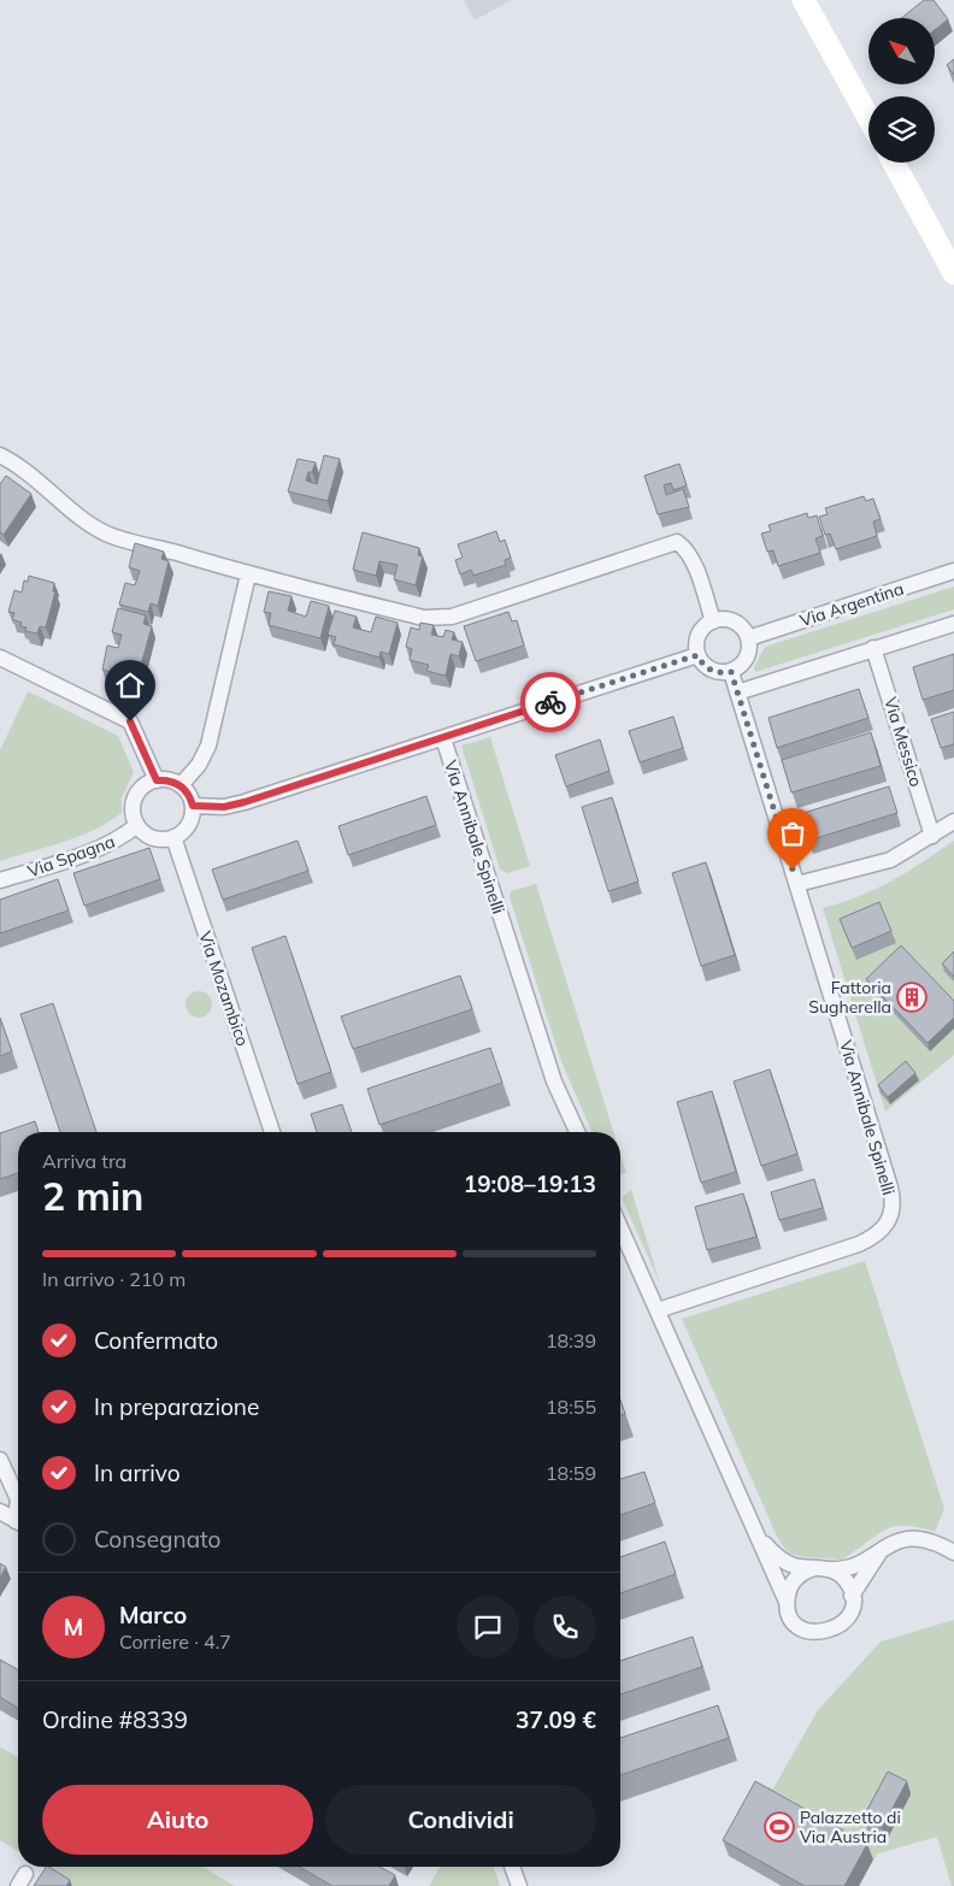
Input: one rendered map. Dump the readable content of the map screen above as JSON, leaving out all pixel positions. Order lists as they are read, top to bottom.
{
  "streets": {
    "street": [
      "Via Argentina",
      "Via Messico",
      "Via Annibale Spinelli",
      "Via Spagna",
      "Via Mozambico"
    ]
  },
  "crossings": [
    ["Via Argentina", "Via Annibale Spinelli"],
    ["Via Spagna", "Via Mozambico"]
  ],
  "places": {
    "building": ["Fattoria Sugherella"],
    "sports": ["Palazzetto di Via Austria"]
  },
  "north": "top left",
  "page": {
    "heading": ["2 min", "Arriva tra", "19:08–19:13"],
    "panel": [
      "Marco",
      "Corriere · 4.7",
      "Ordine #8339",
      "37.09 €"
    ],
    "bar": "In arrivo · 210 m",
    "list": [
      ["Confermato", "18:39"],
      ["In preparazione", "18:55"],
      ["In arrivo", "18:59"],
      "Consegnato"
    ],
    "round": "M",
    "buttons": ["Aiuto", "Condividi"]
  }
}
